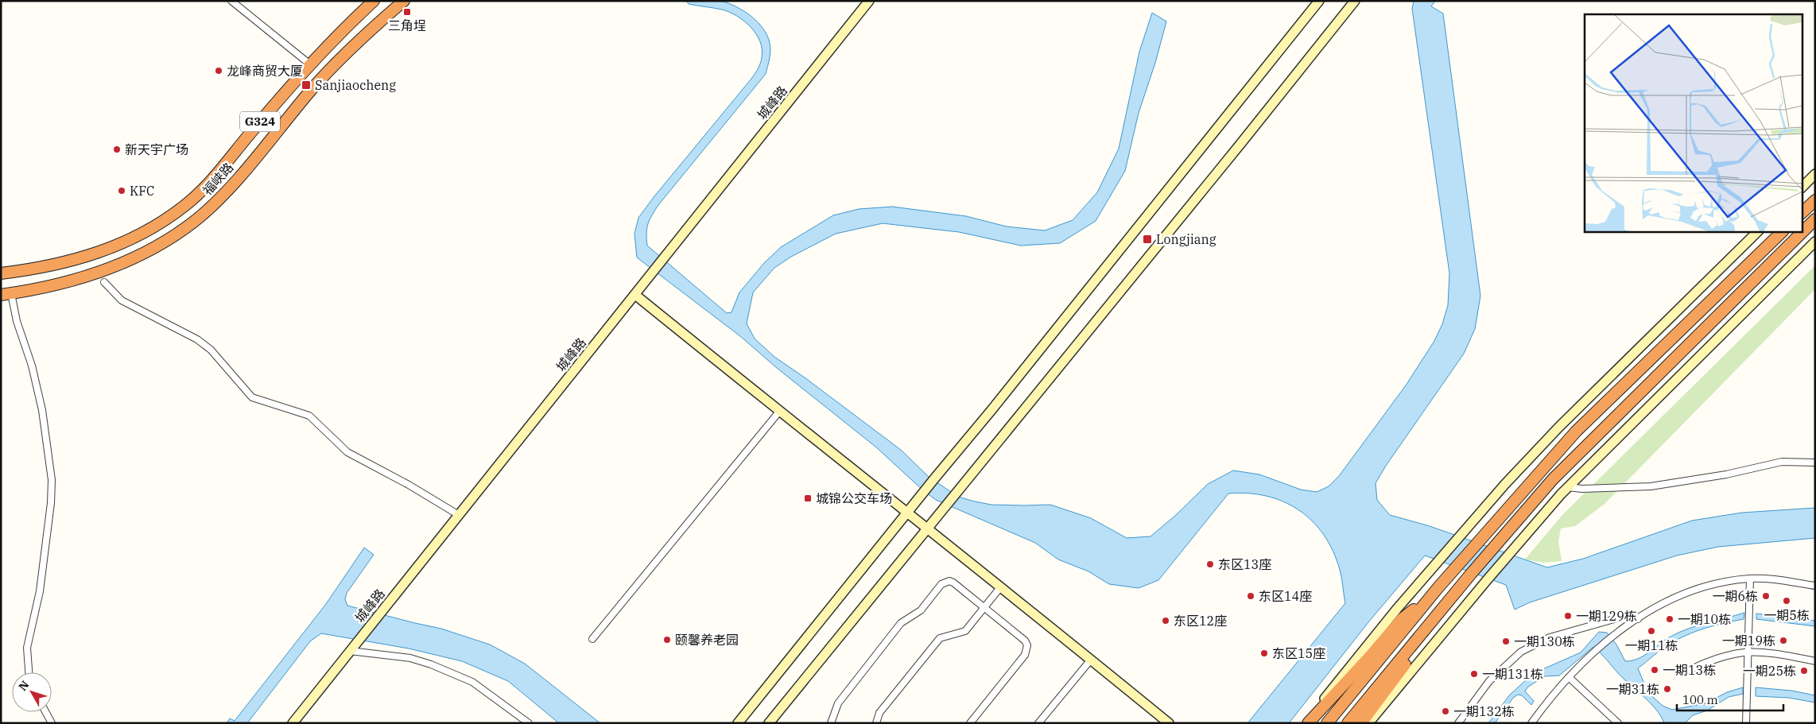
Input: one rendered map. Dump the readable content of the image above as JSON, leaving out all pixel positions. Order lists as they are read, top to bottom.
{
  "streets": {
    "highway": ["G324", "福峡路"],
    "street": ["城峰路"]
  },
  "places": {
    "transit": [
      "三角埕",
      "Sanjiaocheng",
      "Longjiang",
      "城锦公交车场"
    ],
    "other": [
      "龙峰商贸大厦",
      "新天宇广场",
      "KFC",
      "东区13座",
      "东区14座",
      "一期6栋",
      "一期5栋",
      "一期129栋",
      "一期10栋",
      "东区12座",
      "一期11栋",
      "颐馨养老园",
      "一期19栋",
      "一期130栋",
      "东区15座",
      "一期13栋",
      "一期25栋",
      "一期131栋",
      "一期31栋",
      "一期132栋"
    ]
  },
  "scale_bar": "100 m",
  "north": "top left"
}
